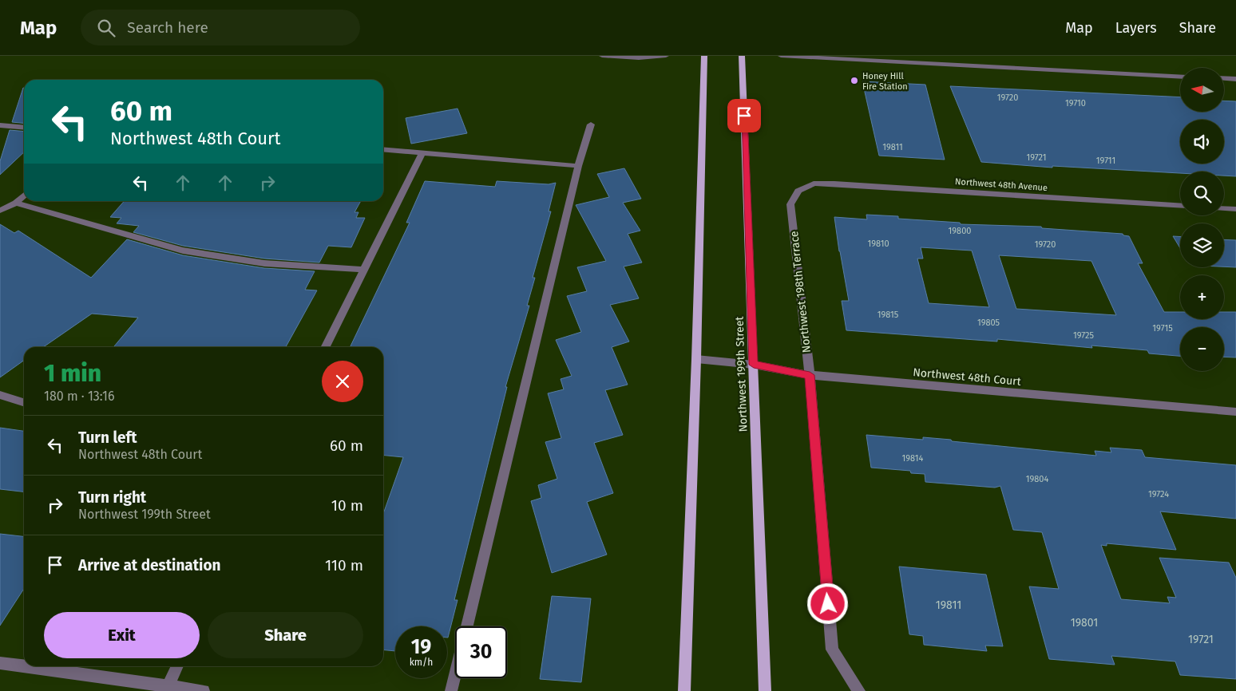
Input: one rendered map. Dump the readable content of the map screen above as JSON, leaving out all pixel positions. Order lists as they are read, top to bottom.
{
  "streets": {
    "main road": ["Northwest 199th Street"],
    "street": ["Northwest 48th Avenue", "Northwest 198th Terrace", "Northwest 48th Court"]
  },
  "crossings": [
    ["Northwest 48th Avenue", "Northwest 198th Terrace"],
    ["Northwest 198th Terrace", "Northwest 48th Court"],
    ["Northwest 199th Street", "Northwest 48th Court"]
  ],
  "places": ["Honey Hill Fire Station"],
  "house_numbers": [
    "19720",
    "19710",
    "19811",
    "19721",
    "19711",
    "19800",
    "19810",
    "19720",
    "19815",
    "19805",
    "19715",
    "19725",
    "19814",
    "19804",
    "19724",
    "19811",
    "19801",
    "19721"
  ],
  "north": "left",
  "page": {
    "header": "Map",
    "search": "Search here",
    "nav": ["Map", "Layers", "Share"],
    "map_buttons": ["+", "−"],
    "turn": ["60 m", "Northwest 48th Court"],
    "heading": ["1 min", "180 m · 13:16"],
    "list": [
      {
        "name": "Turn left",
        "note": "Northwest 48th Court",
        "value": "60 m"
      },
      {
        "name": "Turn right",
        "note": "Northwest 199th Street",
        "value": "10 m"
      },
      {
        "name": "Arrive at destination",
        "value": "110 m"
      }
    ],
    "buttons": ["Exit", "Share"],
    "speed": "19 km/h",
    "limit": "30"
  }
}
